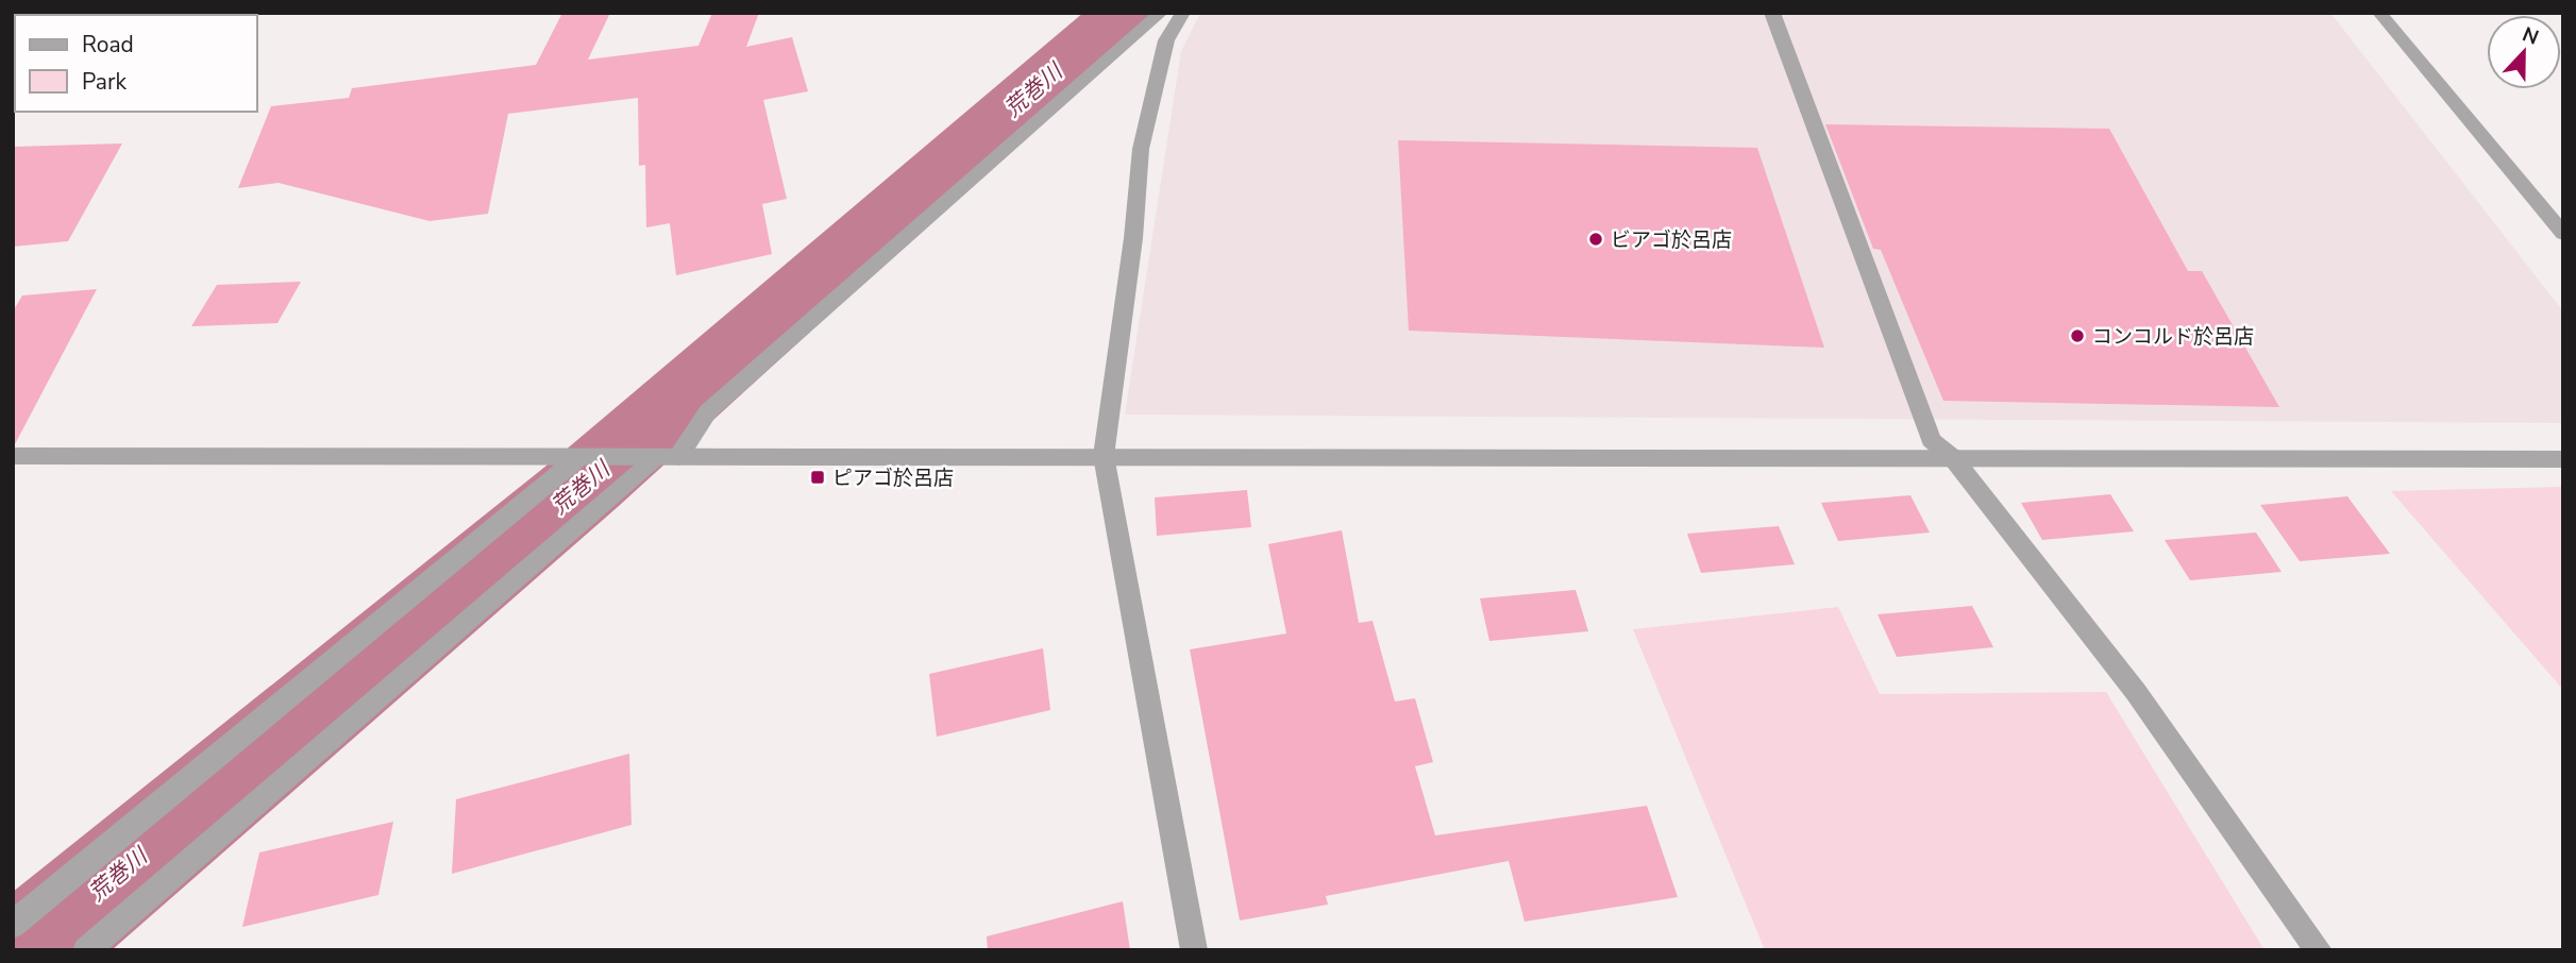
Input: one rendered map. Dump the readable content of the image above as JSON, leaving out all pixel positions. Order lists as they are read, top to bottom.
{
  "water": ["荒巻川"],
  "places": {
    "other": ["ビアゴ於呂店", "コンコルド於呂店"],
    "transit": ["ピアゴ於呂店"]
  },
  "legend": ["Road", "Park"],
  "north": "top"
}
